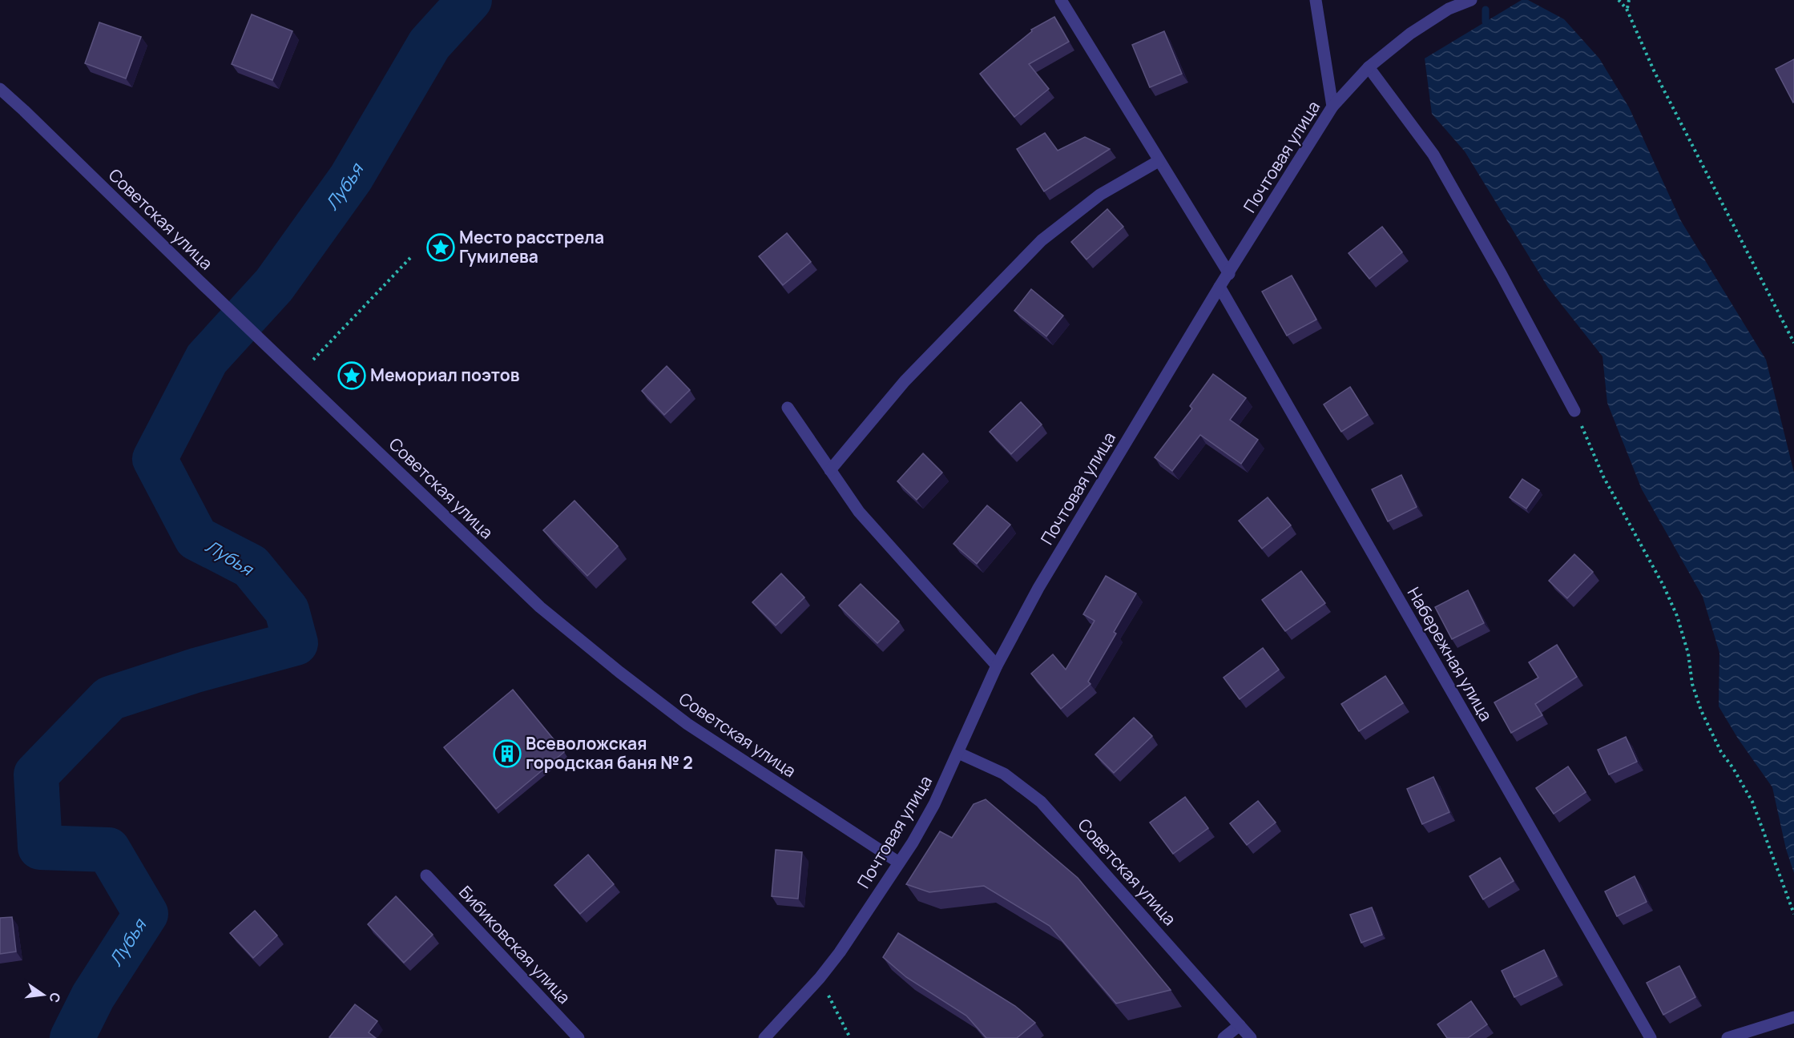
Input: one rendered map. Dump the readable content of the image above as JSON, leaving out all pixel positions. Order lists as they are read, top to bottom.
{
  "streets": {
    "street": [
      "Почтовая улица",
      "Советская улица",
      "Набережная улица",
      "Бибиковская улица"
    ]
  },
  "crossings": [
    ["Почтовая улица", "Советская улица"],
    ["Почтовая улица", "Набережная улица"]
  ],
  "water": ["Лубья"],
  "places": {
    "place": ["Место расстрела Гумилева", "Мемориал поэтов"],
    "building": ["Всеволожская городская баня № 2"]
  },
  "north": "right"
}
